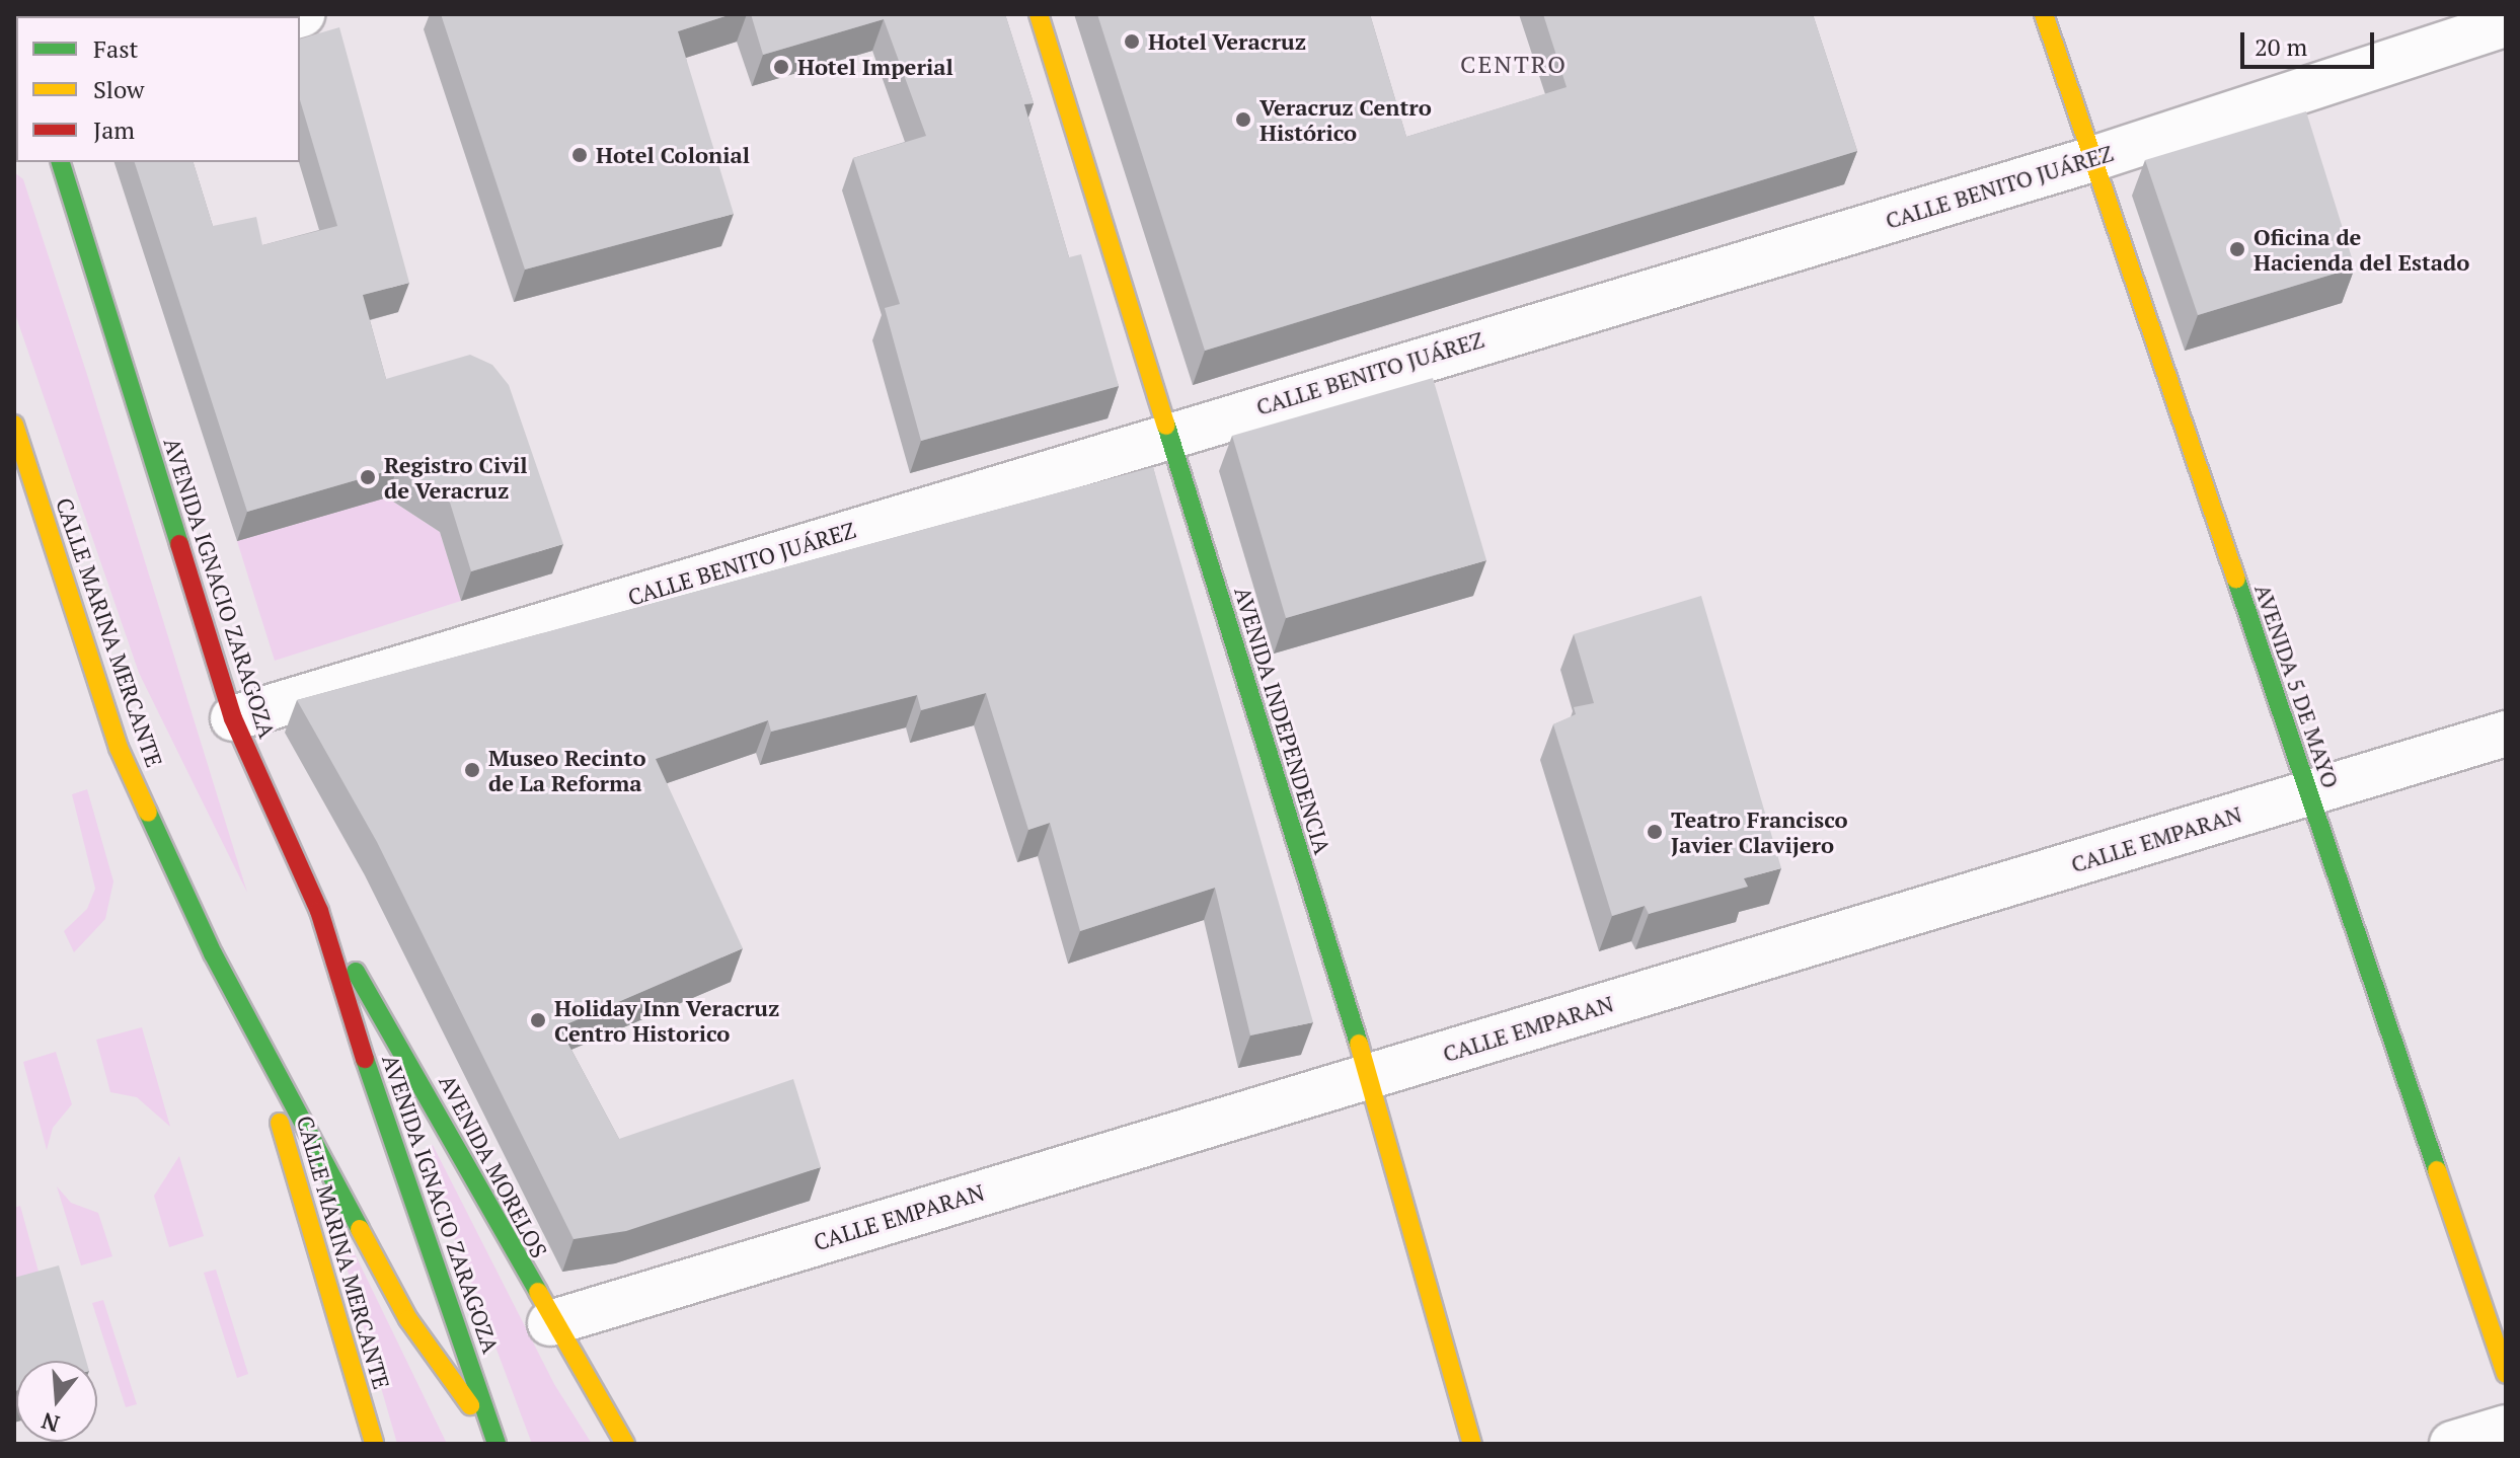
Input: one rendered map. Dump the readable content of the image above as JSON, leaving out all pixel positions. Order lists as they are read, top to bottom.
{
  "streets": {
    "main road": [
      "AVENIDA IGNACIO ZARAGOZA",
      "CALLE MARINA MERCANTE",
      "AVENIDA 5 DE MAYO",
      "AVENIDA INDEPENDENCIA",
      "AVENIDA MORELOS"
    ],
    "street": ["CALLE BENITO JUÁREZ", "CALLE EMPARAN"]
  },
  "crossings": [
    ["CALLE BENITO JUÁREZ", "AVENIDA IGNACIO ZARAGOZA"],
    ["CALLE BENITO JUÁREZ", "AVENIDA 5 DE MAYO"],
    ["CALLE BENITO JUÁREZ", "AVENIDA INDEPENDENCIA"],
    ["AVENIDA IGNACIO ZARAGOZA", "CALLE MARINA MERCANTE"],
    ["AVENIDA IGNACIO ZARAGOZA", "AVENIDA MORELOS"],
    ["AVENIDA 5 DE MAYO", "CALLE EMPARAN"],
    ["AVENIDA INDEPENDENCIA", "CALLE EMPARAN"],
    ["CALLE EMPARAN", "AVENIDA MORELOS"]
  ],
  "districts": ["CENTRO"],
  "places": [
    "Hotel Veracruz",
    "Hotel Imperial",
    "Veracruz Centro Histórico",
    "Hotel Colonial",
    "Oficina de Hacienda del Estado",
    "Registro Civil de Veracruz",
    "Museo Recinto de La Reforma",
    "Teatro Francisco Javier Clavijero",
    "Holiday Inn Veracruz Centro Historico"
  ],
  "legend": ["Fast", "Slow", "Jam"],
  "scale_bar": "20 m",
  "north": "bottom"
}
